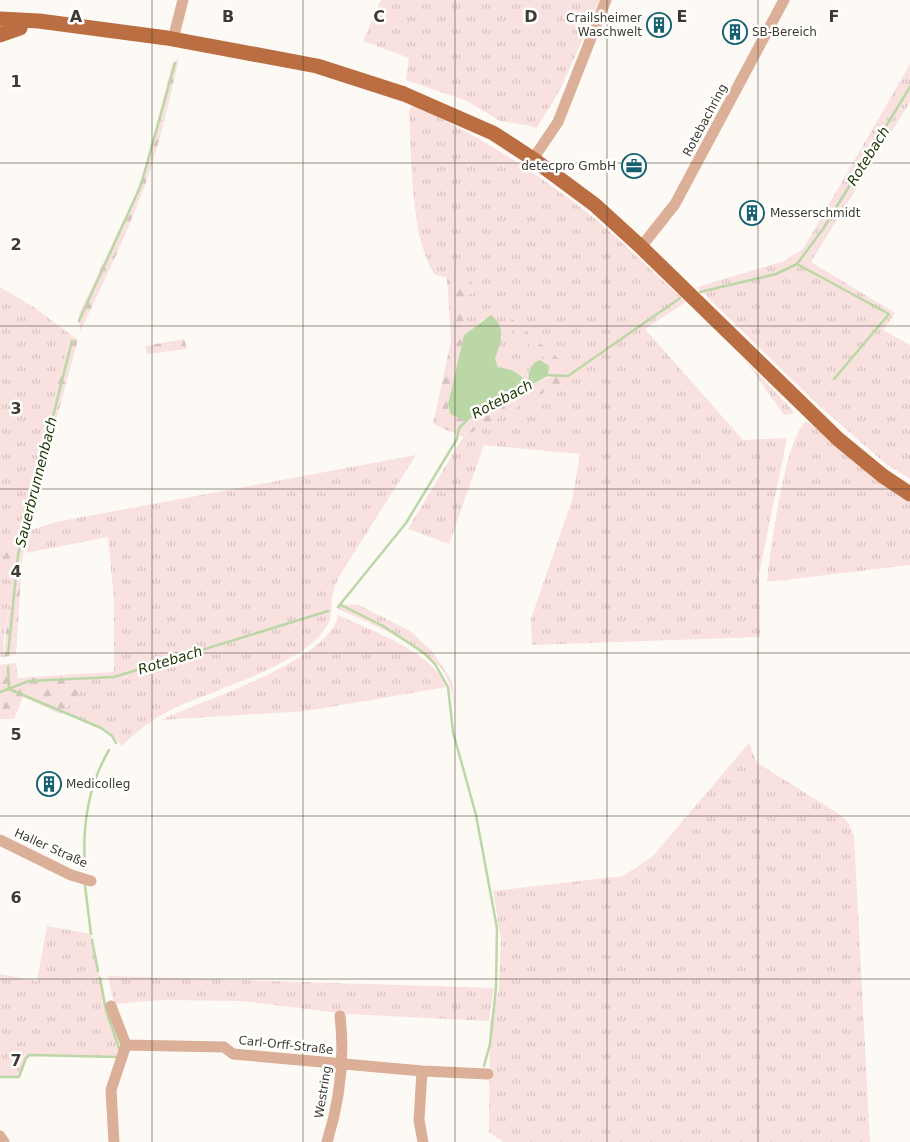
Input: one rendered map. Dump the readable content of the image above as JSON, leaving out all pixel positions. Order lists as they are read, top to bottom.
{
  "streets": {
    "street": [
      "Rotebachring",
      "Haller Straße",
      "Carl-Orff-Straße",
      "Westring"
    ]
  },
  "crossings": [
    ["Carl-Orff-Straße", "Westring"]
  ],
  "water": ["Rotebach", "Sauerbrunnenbach"],
  "places": {
    "building": [
      "Crailsheimer Waschwelt",
      "SB-Bereich",
      "Messerschmidt",
      "Medicolleg"
    ],
    "office": ["detecpro GmbH"]
  },
  "grid": {
    "columns": [
      "A",
      "B",
      "C",
      "D",
      "E",
      "F"
    ],
    "rows": [
      "1",
      "2",
      "3",
      "4",
      "5",
      "6",
      "7"
    ]
  }
}
